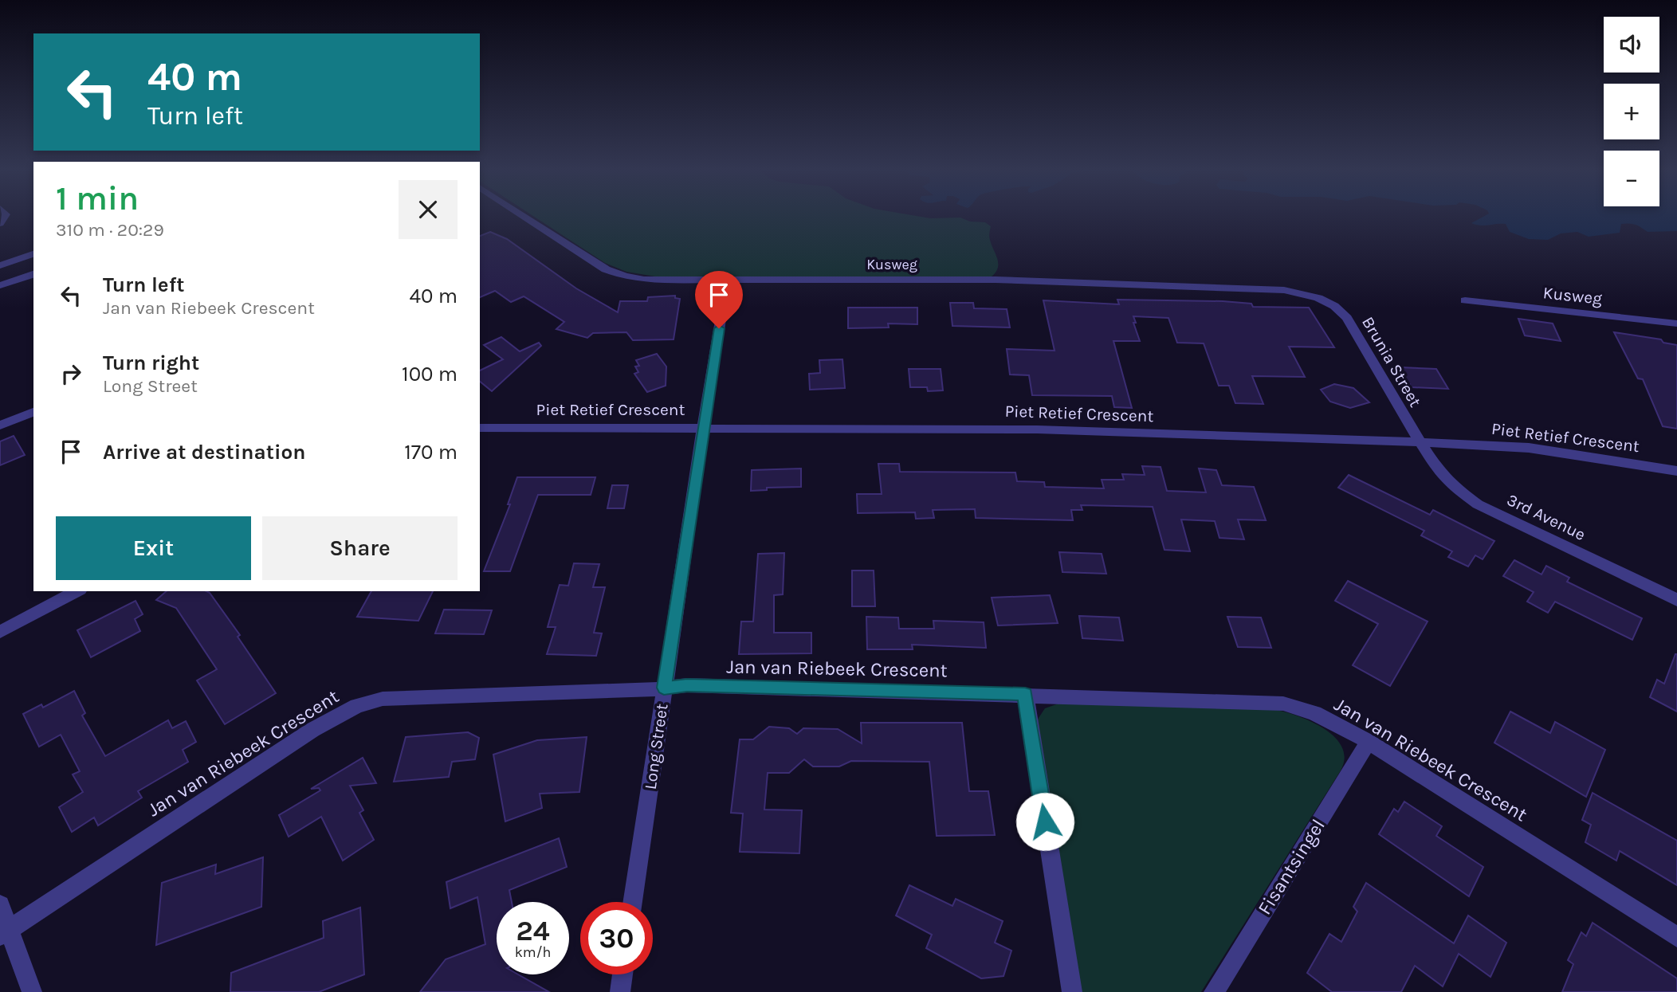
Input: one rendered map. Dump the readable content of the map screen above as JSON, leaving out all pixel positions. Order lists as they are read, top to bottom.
{
  "streets": {
    "street": [
      "Kusweg",
      "Brunia Street",
      "Piet Retief Crescent",
      "3rd Avenue",
      "Jan van Riebeek Crescent",
      "Long Street",
      "Fisantsingel"
    ]
  },
  "crossings": [
    ["Kusweg", "Brunia Street"],
    ["Kusweg", "Long Street"],
    ["Brunia Street", "Piet Retief Crescent"],
    ["Brunia Street", "3rd Avenue"],
    ["Piet Retief Crescent", "3rd Avenue"],
    ["Piet Retief Crescent", "Long Street"],
    ["Jan van Riebeek Crescent", "Long Street"],
    ["Jan van Riebeek Crescent", "Fisantsingel"]
  ],
  "page": {
    "map_buttons": ["+", "−"],
    "turn": ["40 m", "Turn left"],
    "heading": ["1 min", "310 m · 20:29"],
    "list": [
      {
        "name": "Turn left",
        "note": "Jan van Riebeek Crescent",
        "value": "40 m"
      },
      {
        "name": "Turn right",
        "note": "Long Street",
        "value": "100 m"
      },
      {
        "name": "Arrive at destination",
        "value": "170 m"
      }
    ],
    "buttons": ["Exit", "Share"],
    "speed": "24 km/h",
    "limit": "30"
  }
}
